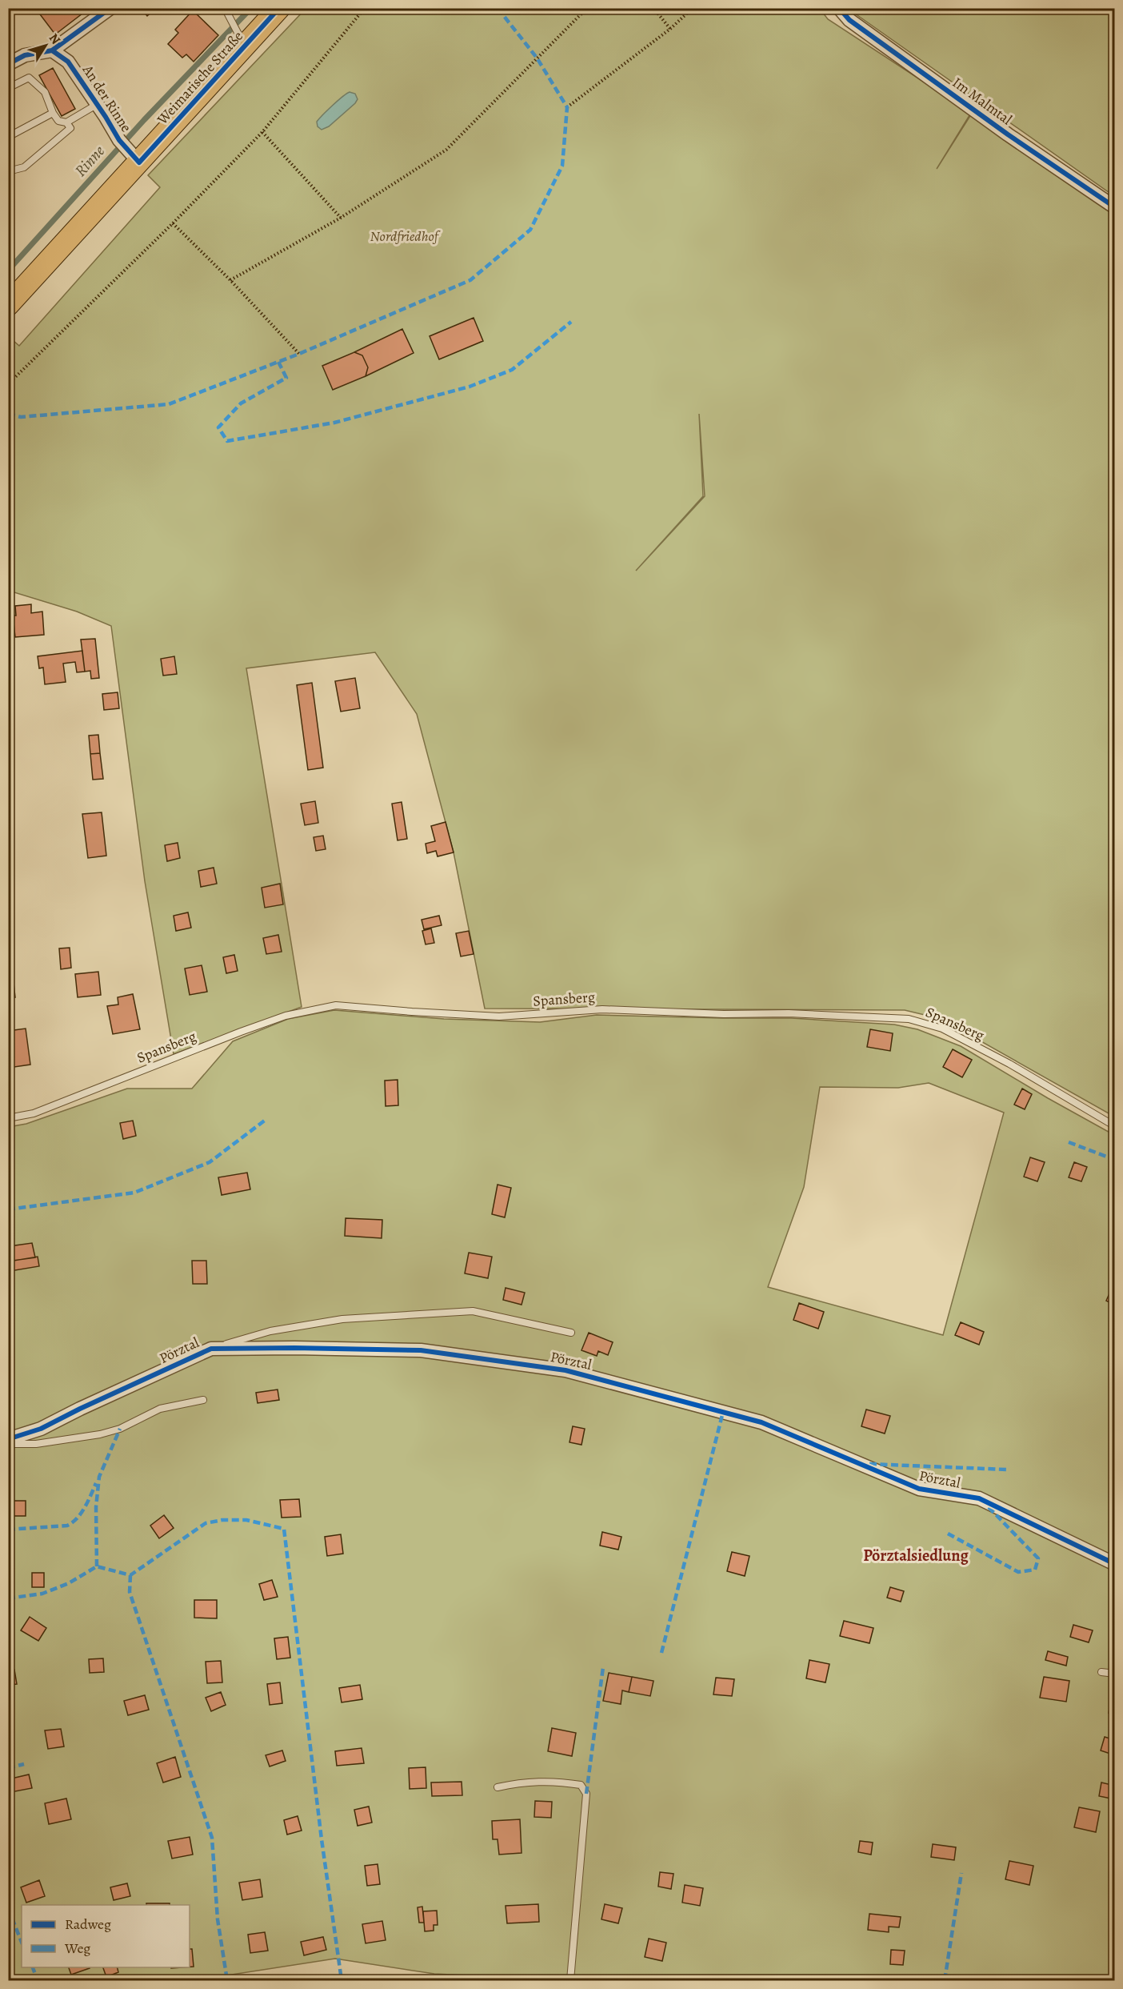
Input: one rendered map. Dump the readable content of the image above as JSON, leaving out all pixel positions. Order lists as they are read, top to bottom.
{
  "streets": {
    "main road": ["Weimarische Straße"],
    "street": ["An der Rinne", "Im Malmtal", "Pörztal"],
    "lane": ["Spansberg"]
  },
  "crossings": [
    ["Weimarische Straße", "An der Rinne"]
  ],
  "districts": ["Pörztalsiedlung"],
  "water": ["Rinne"],
  "parks": ["Nordfriedhof"],
  "legend": ["Radweg", "Weg"],
  "north": "top right"
}
